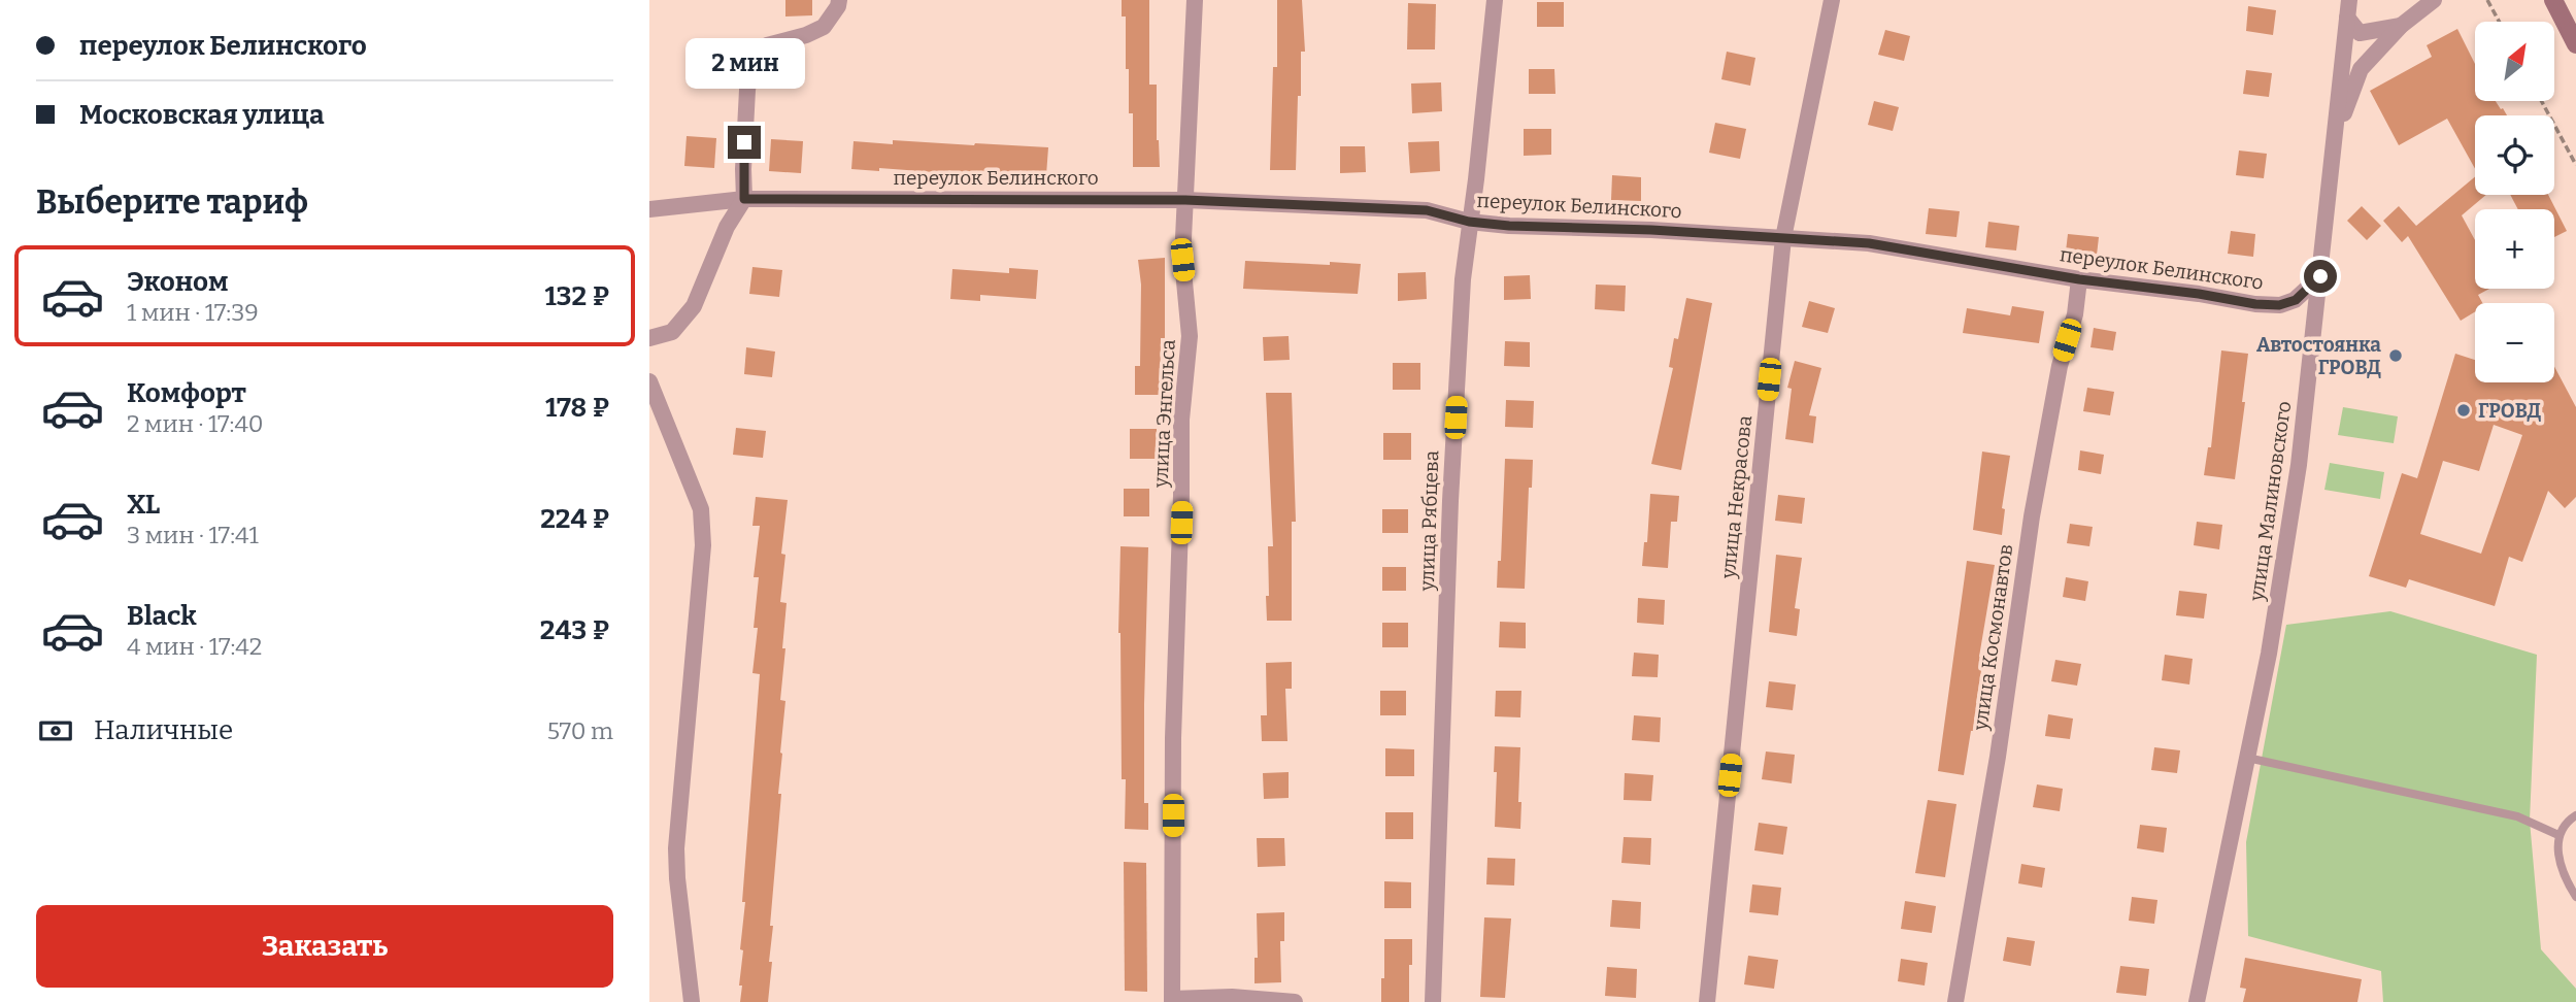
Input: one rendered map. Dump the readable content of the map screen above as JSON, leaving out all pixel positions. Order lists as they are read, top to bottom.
{
  "streets": {
    "street": [
      "переулок Белинского",
      "улица Энгельса",
      "улица Некрасова",
      "улица Малиновского",
      "улица Рябцева",
      "улица Космонавтов"
    ]
  },
  "crossings": [
    ["переулок Белинского", "улица Энгельса"],
    ["переулок Белинского", "улица Некрасова"],
    ["переулок Белинского", "улица Малиновского"],
    ["переулок Белинского", "улица Рябцева"],
    ["переулок Белинского", "улица Космонавтов"]
  ],
  "places": ["Автостоянка ГРОВД", "ГРОВД"],
  "north": "top right",
  "page": {
    "banner": ["переулок Белинского", "Московская улица"],
    "map_buttons": ["+", "−"],
    "bubble": "2 мин",
    "heading": "Выберите тариф",
    "list": [
      {
        "name": "Эконом",
        "note": "1 мин · 17:39",
        "value": "132 ₽"
      },
      {
        "name": "Комфорт",
        "note": "2 мин · 17:40",
        "value": "178 ₽"
      },
      {
        "name": "XL",
        "note": "3 мин · 17:41",
        "value": "224 ₽"
      },
      {
        "name": "Black",
        "note": "4 мин · 17:42",
        "value": "243 ₽"
      }
    ],
    "pay": ["Наличные", "570 m"],
    "buttons": "Заказать"
  }
}
